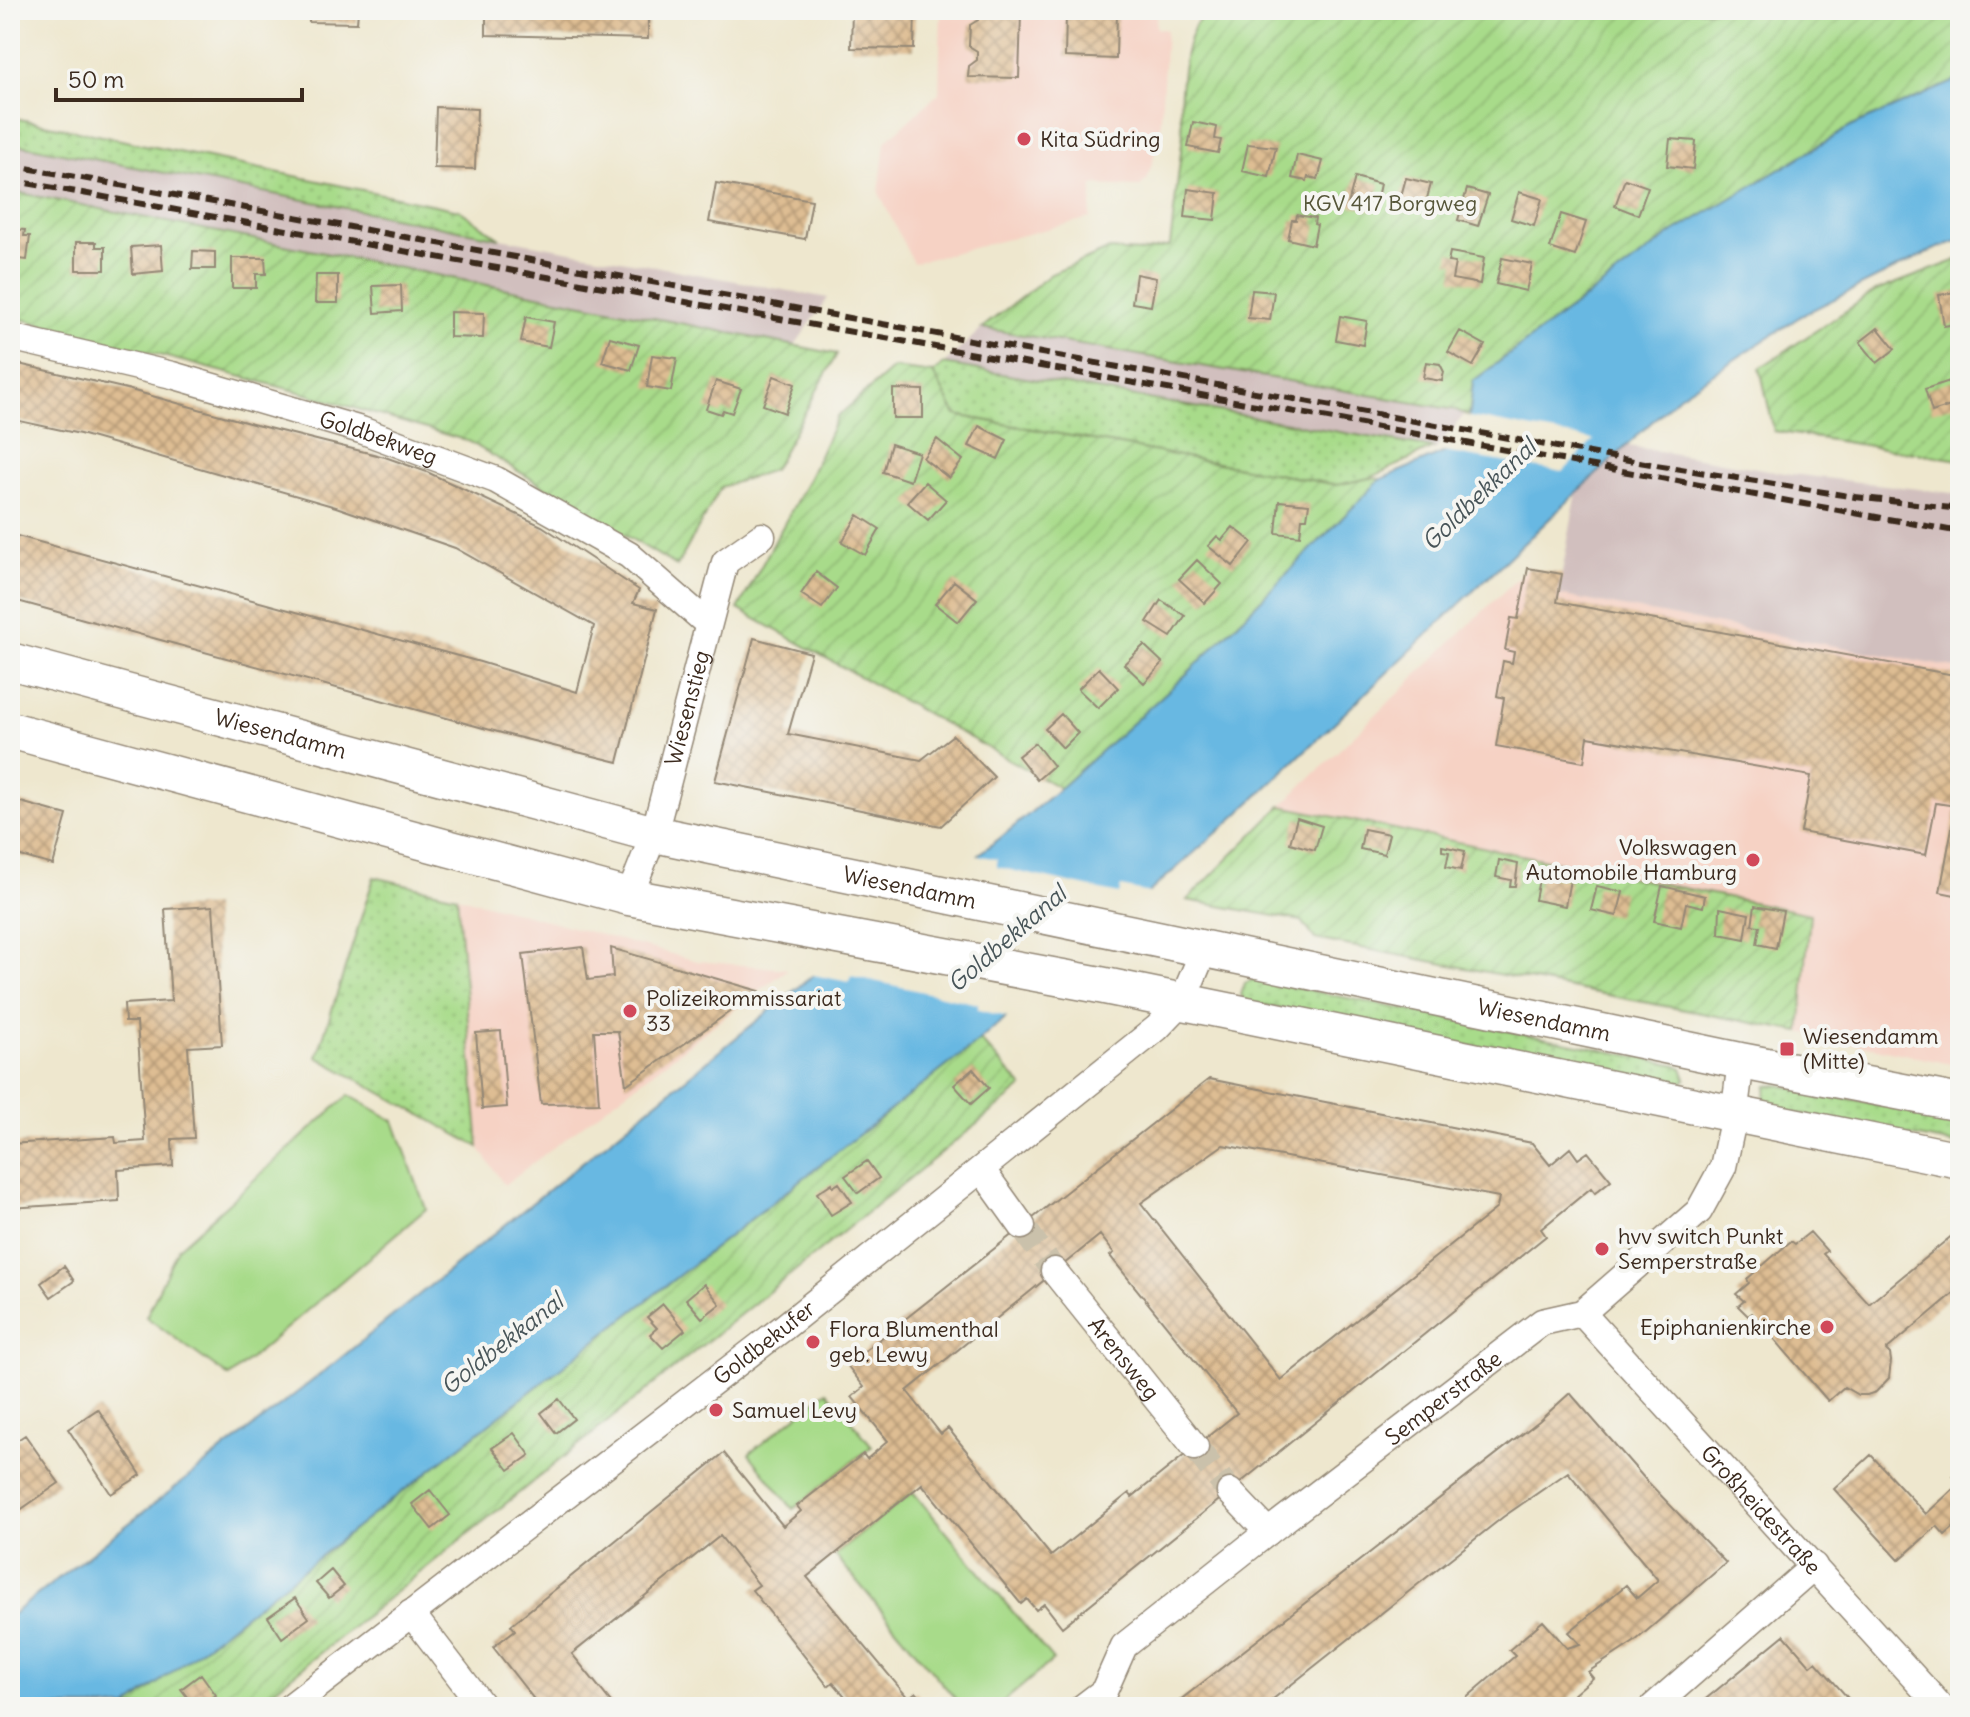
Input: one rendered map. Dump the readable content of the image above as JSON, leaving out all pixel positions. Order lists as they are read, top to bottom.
{
  "streets": {
    "street": [
      "Goldbekweg",
      "Wiesenstieg",
      "Wiesendamm",
      "Goldbekufer",
      "Arensweg",
      "Semperstraße",
      "Großheidestraße"
    ]
  },
  "crossings": [
    ["Goldbekweg", "Wiesenstieg"],
    ["Wiesenstieg", "Wiesendamm"],
    ["Wiesendamm", "Goldbekufer"],
    ["Wiesendamm", "Semperstraße"],
    ["Semperstraße", "Großheidestraße"]
  ],
  "water": ["Goldbekkanal"],
  "parks": ["KGV 417 Borgweg"],
  "places": {
    "other": [
      "Kita Südring",
      "Volkswagen Automobile Hamburg",
      "Polizeikommissariat 33",
      "hvv switch Punkt Semperstraße",
      "Epiphanienkirche",
      "Flora Blumenthal geb. Lewy",
      "Samuel Levy"
    ],
    "transit": ["Wiesendamm (Mitte)"]
  },
  "scale_bar": "50 m"
}
